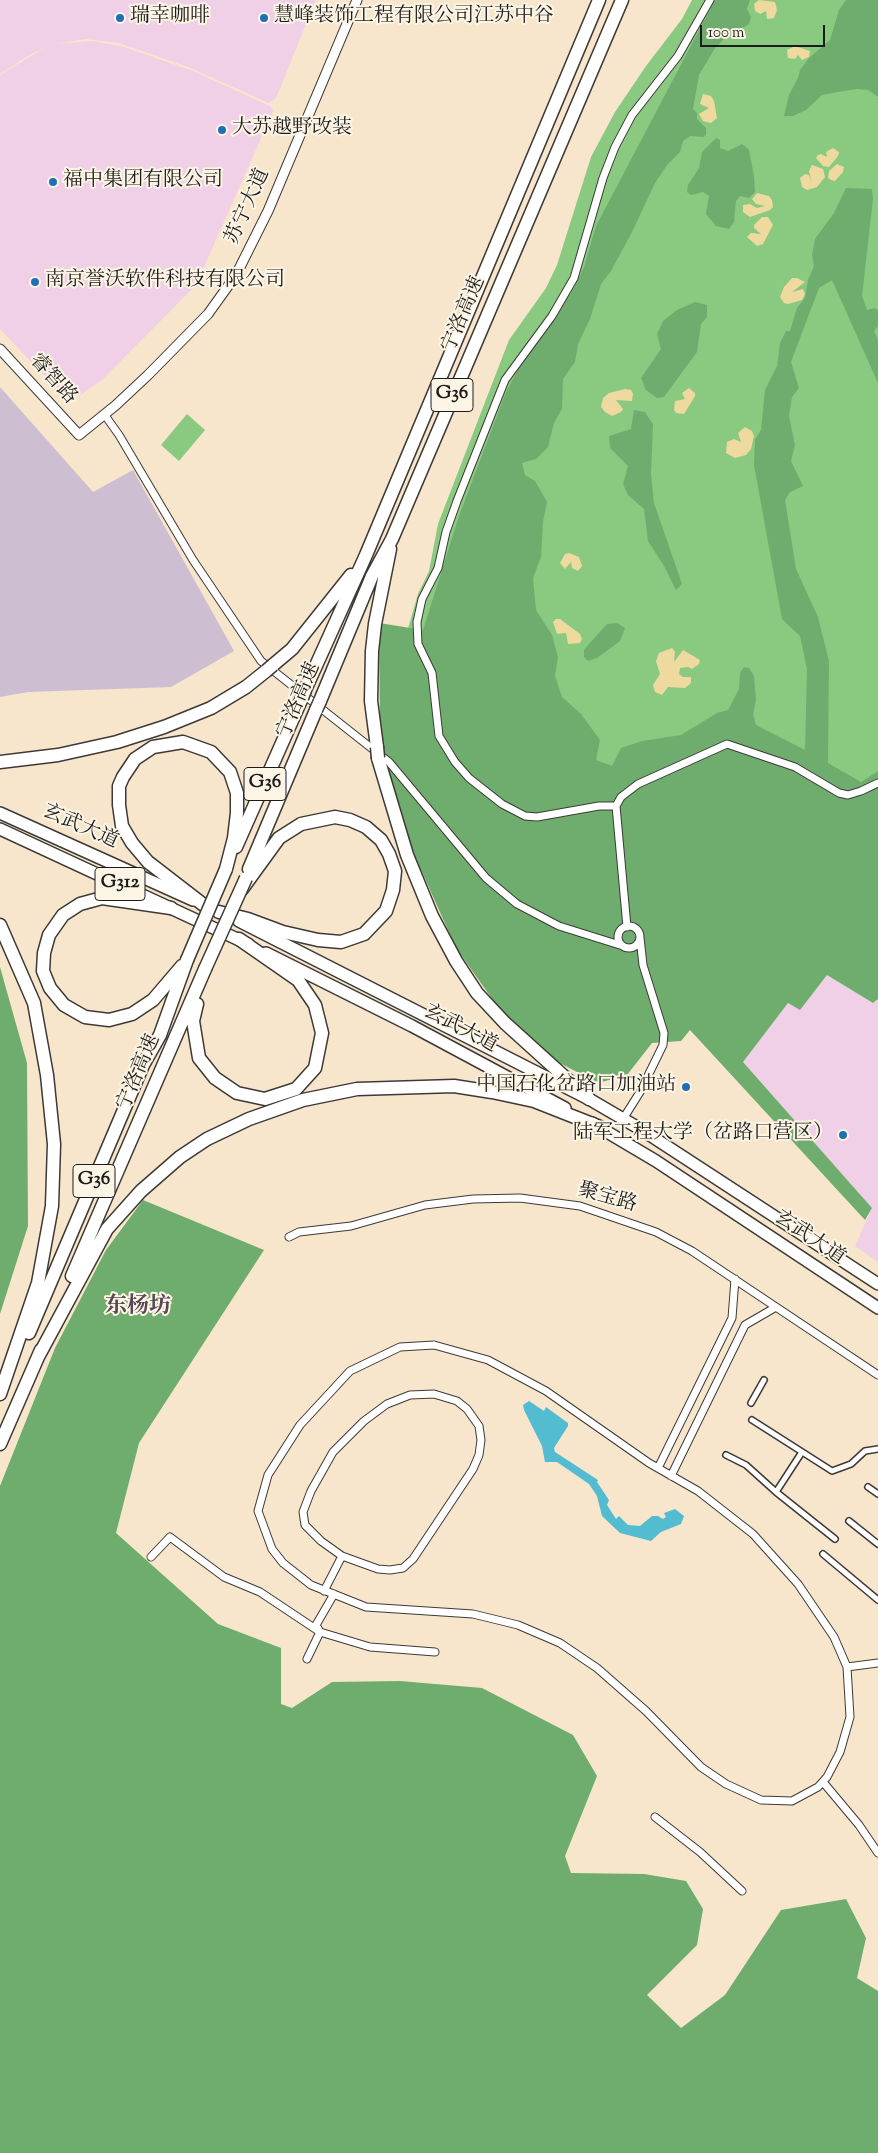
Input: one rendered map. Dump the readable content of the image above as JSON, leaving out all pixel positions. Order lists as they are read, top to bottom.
{
  "streets": {
    "highway": [
      "宁洛高速",
      "G36",
      "玄武大道",
      "G312"
    ],
    "street": ["苏宁大道", "睿智路", "聚宝路"]
  },
  "crossings": [
    ["苏宁大道", "睿智路"]
  ],
  "districts": ["东杨坊"],
  "places": [
    "瑞幸咖啡",
    "慧峰装饰工程有限公司江苏中谷",
    "大苏越野改装",
    "福中集团有限公司",
    "南京誉沃软件科技有限公司",
    "中国石化岔路口加油站",
    "陆军工程大学（岔路口营区）"
  ],
  "scale_bar": "100 m"
}
